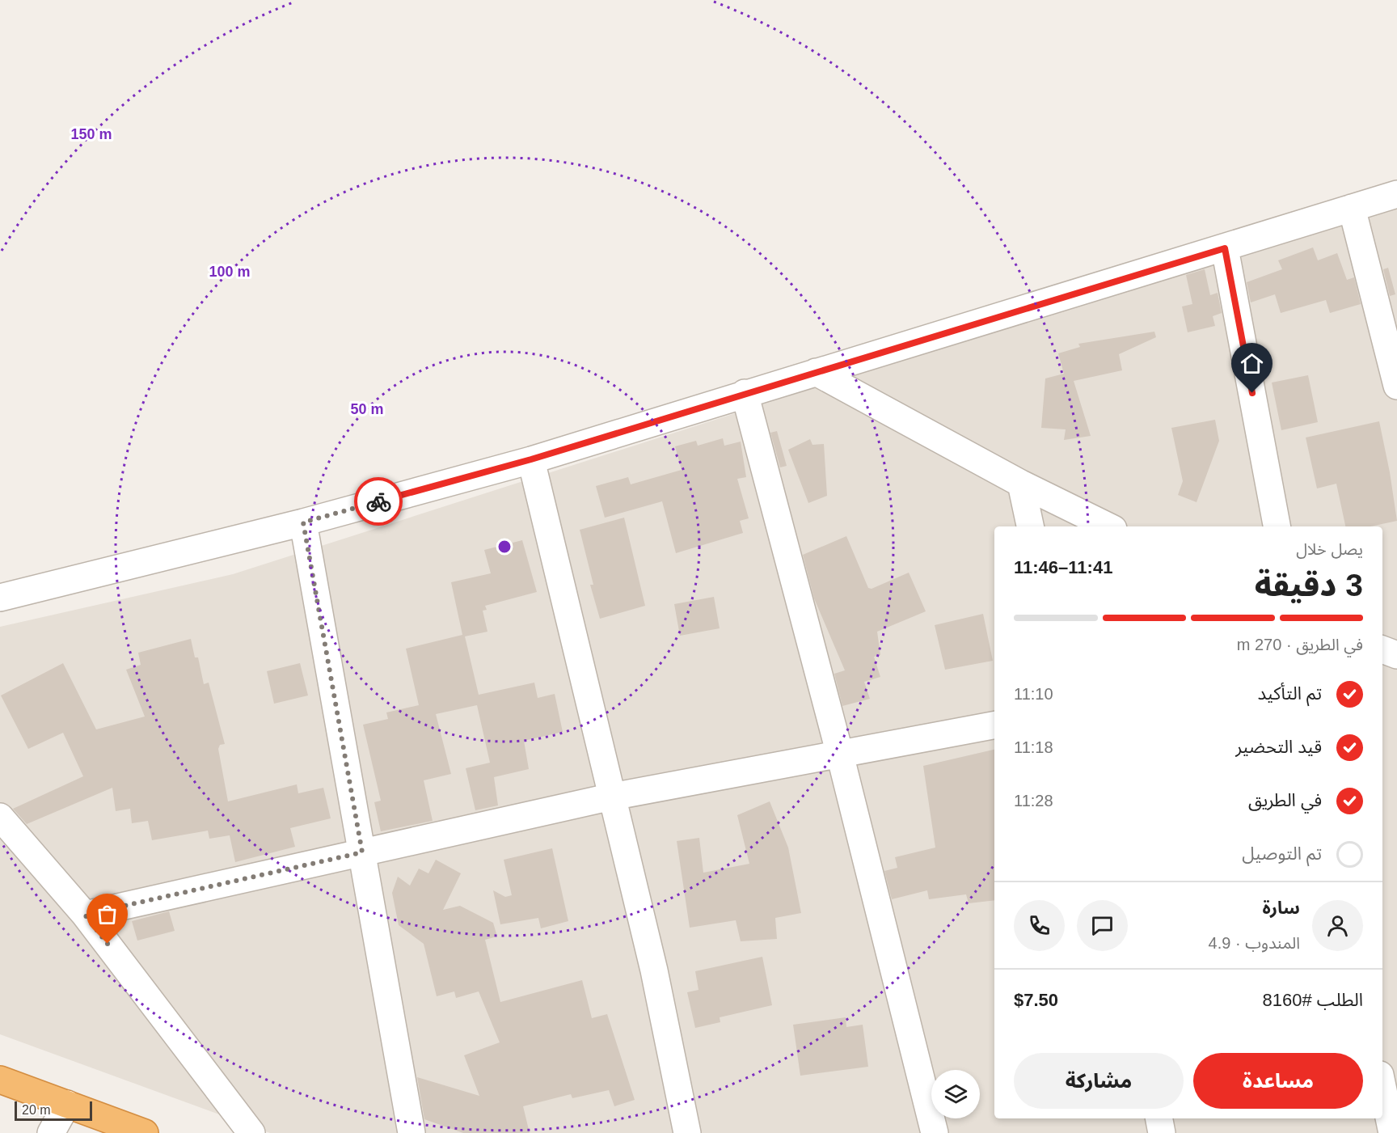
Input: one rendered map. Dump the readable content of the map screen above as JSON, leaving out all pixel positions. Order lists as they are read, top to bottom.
{
  "scale_bar": "20 m",
  "page": {
    "heading": ["3 دقيقة", "يصل خلال", "11:41–11:46"],
    "panel": [
      "سارة",
      "المندوب · 4.9",
      "الطلب #8160",
      "$7.50"
    ],
    "bar": "في الطريق · 270 m",
    "list": [
      ["تم التأكيد", "11:10"],
      ["قيد التحضير", "11:18"],
      ["في الطريق", "11:28"],
      "تم التوصيل"
    ],
    "buttons": ["مساعدة", "مشاركة"],
    "scale": "20 m"
  },
  "rings": ["150 m", "100 m", "50 m"]
}
